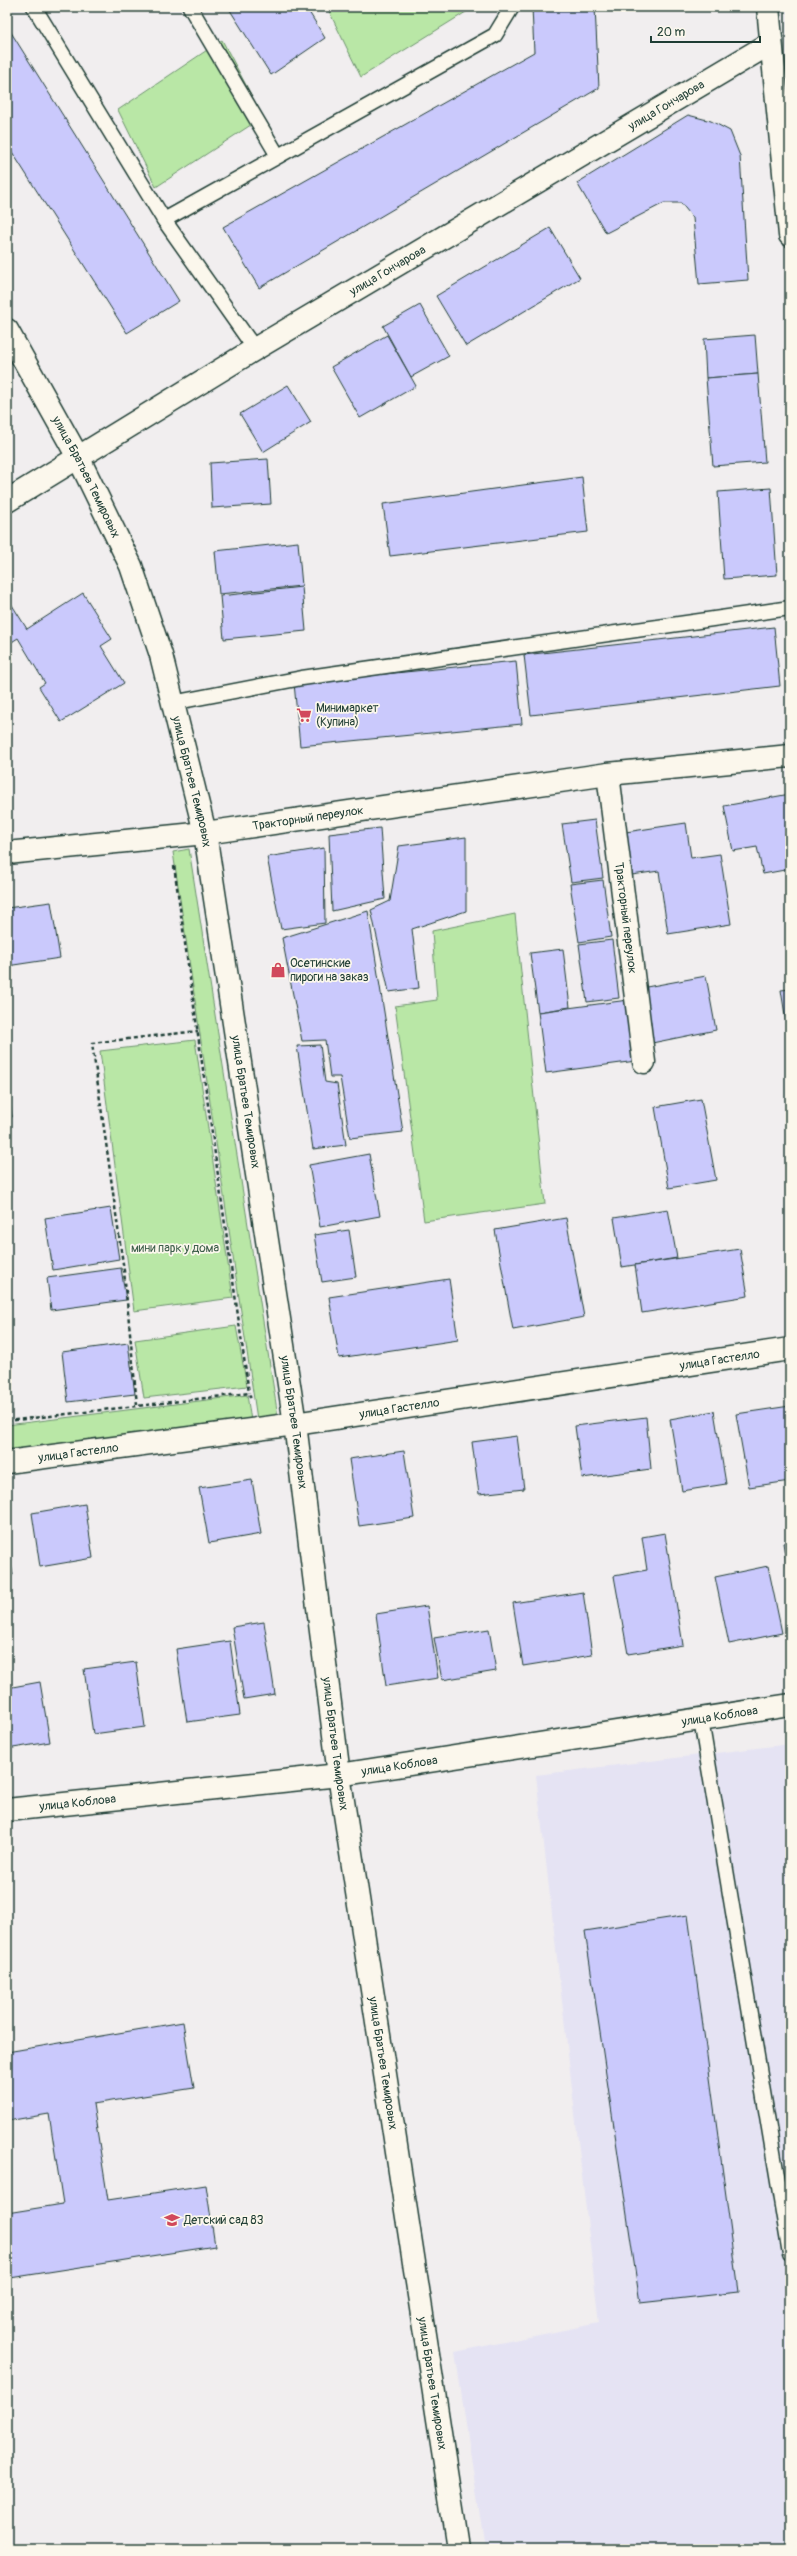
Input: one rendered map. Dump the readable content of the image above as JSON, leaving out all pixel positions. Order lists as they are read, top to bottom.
{
  "streets": {
    "street": [
      "улица Гончарова",
      "улица Братьев Темировых",
      "Тракторный переулок",
      "улица Гастелло",
      "улица Коблова"
    ]
  },
  "crossings": [
    ["улица Гончарова", "улица Братьев Темировых"],
    ["улица Братьев Темировых", "Тракторный переулок"],
    ["улица Братьев Темировых", "улица Гастелло"],
    ["улица Братьев Темировых", "улица Коблова"]
  ],
  "parks": ["мини парк у дома"],
  "places": {
    "supermarket": ["Минимаркет (Купина)"],
    "shop": ["Осетинские пироги на заказ"],
    "school or university": ["Детский сад 83"]
  },
  "scale_bar": "20 m"
}
